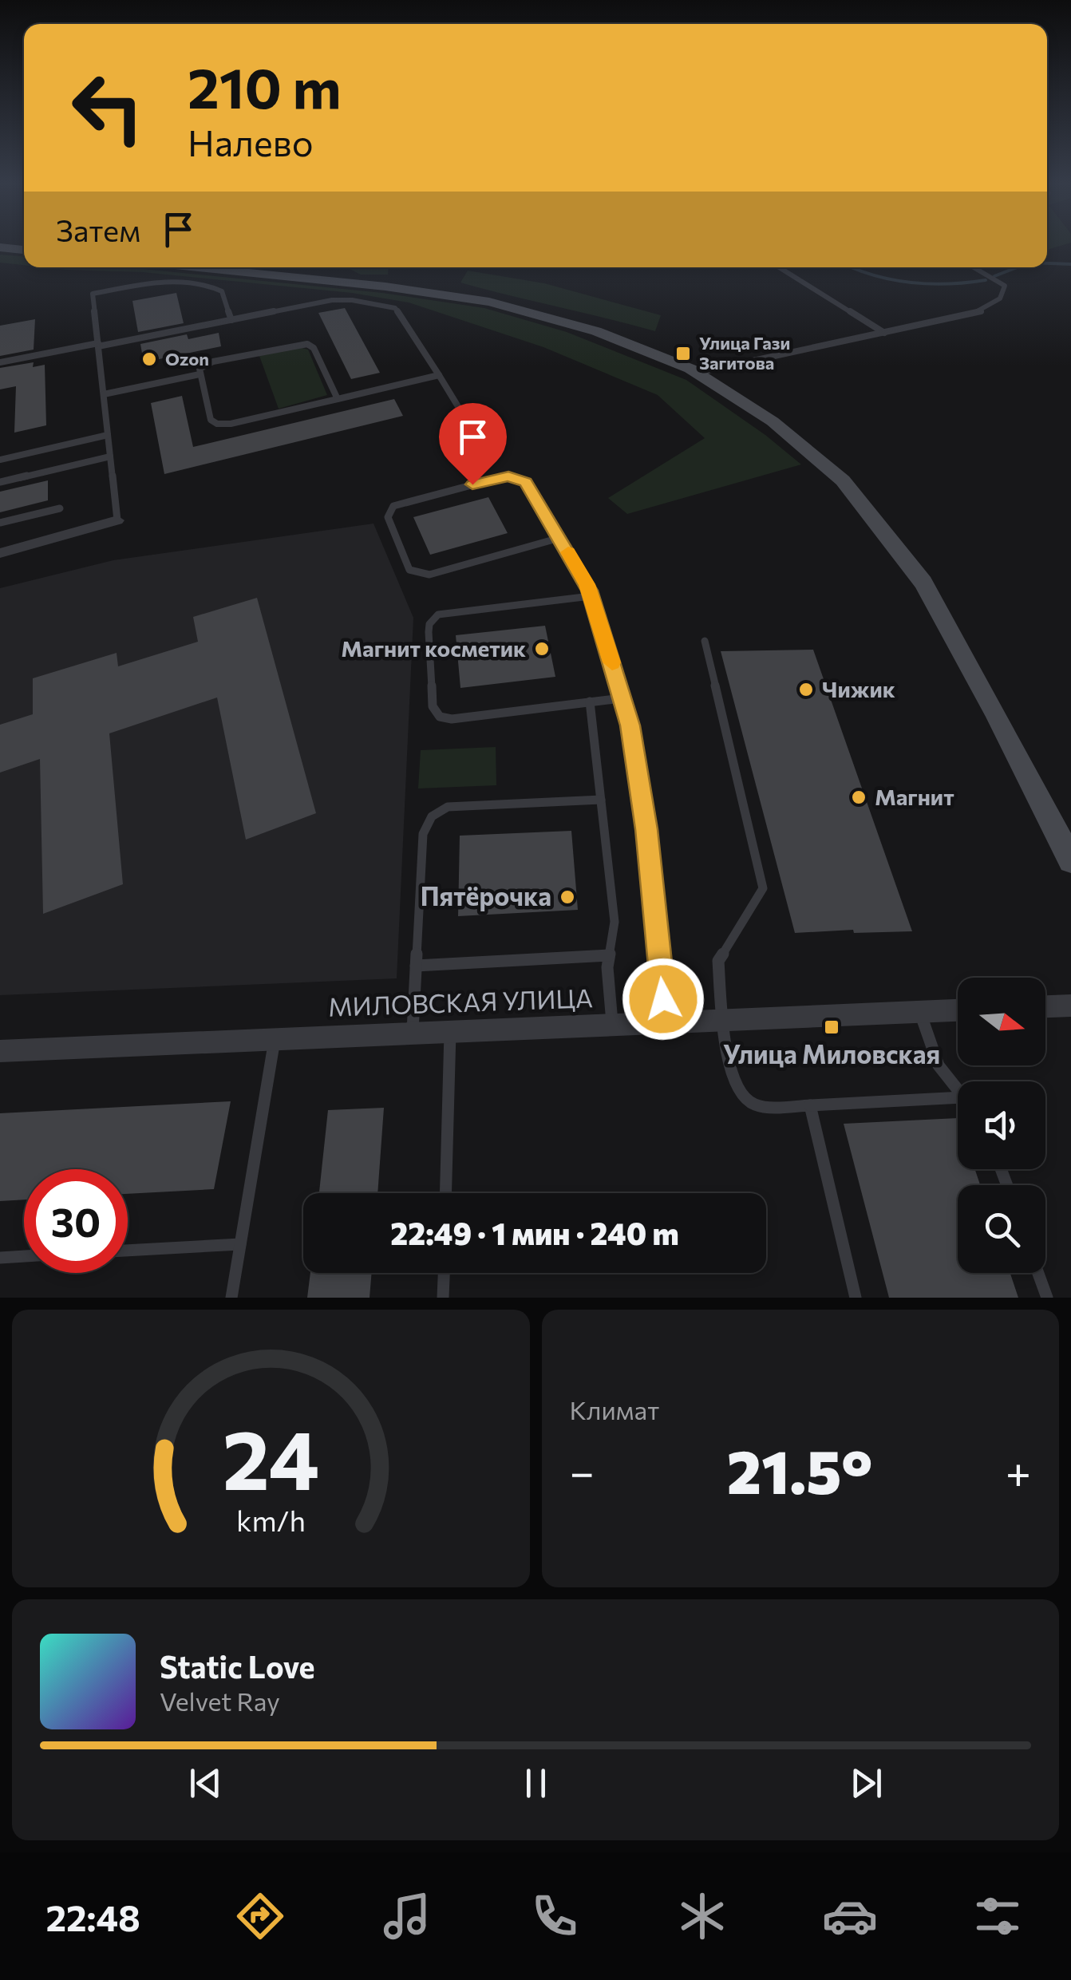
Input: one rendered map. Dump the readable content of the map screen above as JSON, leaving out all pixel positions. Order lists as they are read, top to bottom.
{
  "streets": {
    "street": ["МИЛОВСКАЯ УЛИЦА"]
  },
  "places": {
    "transit": ["Улица Гази Загитова", "Улица Миловская"],
    "other": [
      "Ozon",
      "Магнит косметик",
      "Чижик",
      "Магнит",
      "Пятёрочка"
    ]
  },
  "north": "right",
  "page": {
    "turn": ["210 m", "Налево"],
    "then": "Затем",
    "limit": "30",
    "trip": "22:49 · 1 мин · 240 m",
    "tile": "Климат",
    "heat": ["−", "21.5°", "+"],
    "song": ["Static Love", "Velvet Ray"],
    "tabs": "22:48",
    "gauge": ["24", "km/h"]
  }
}
